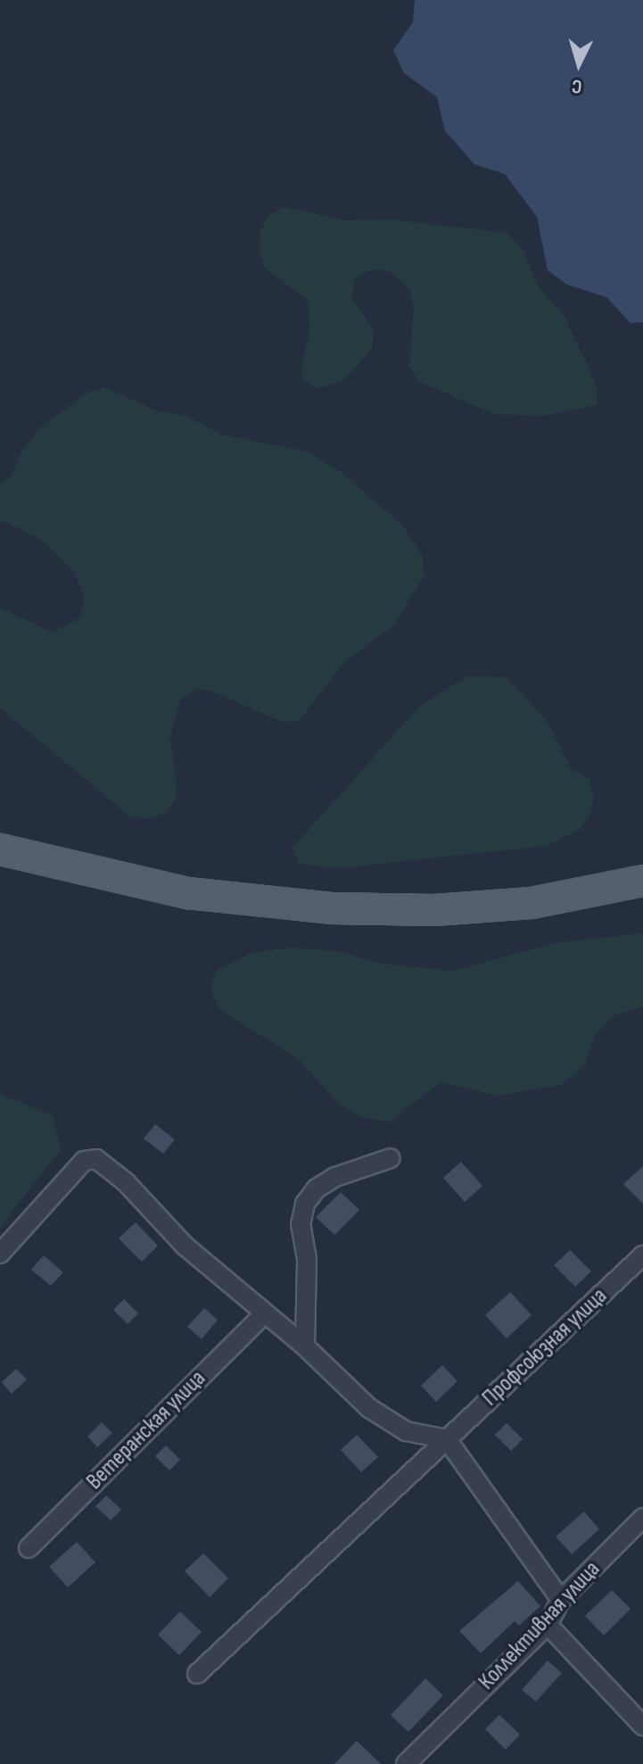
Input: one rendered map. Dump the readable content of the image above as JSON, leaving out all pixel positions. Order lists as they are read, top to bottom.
{
  "streets": {
    "street": ["Профсоюзная улица", "Ветеранская улица", "Коллективная улица"]
  },
  "north": "bottom"
}
